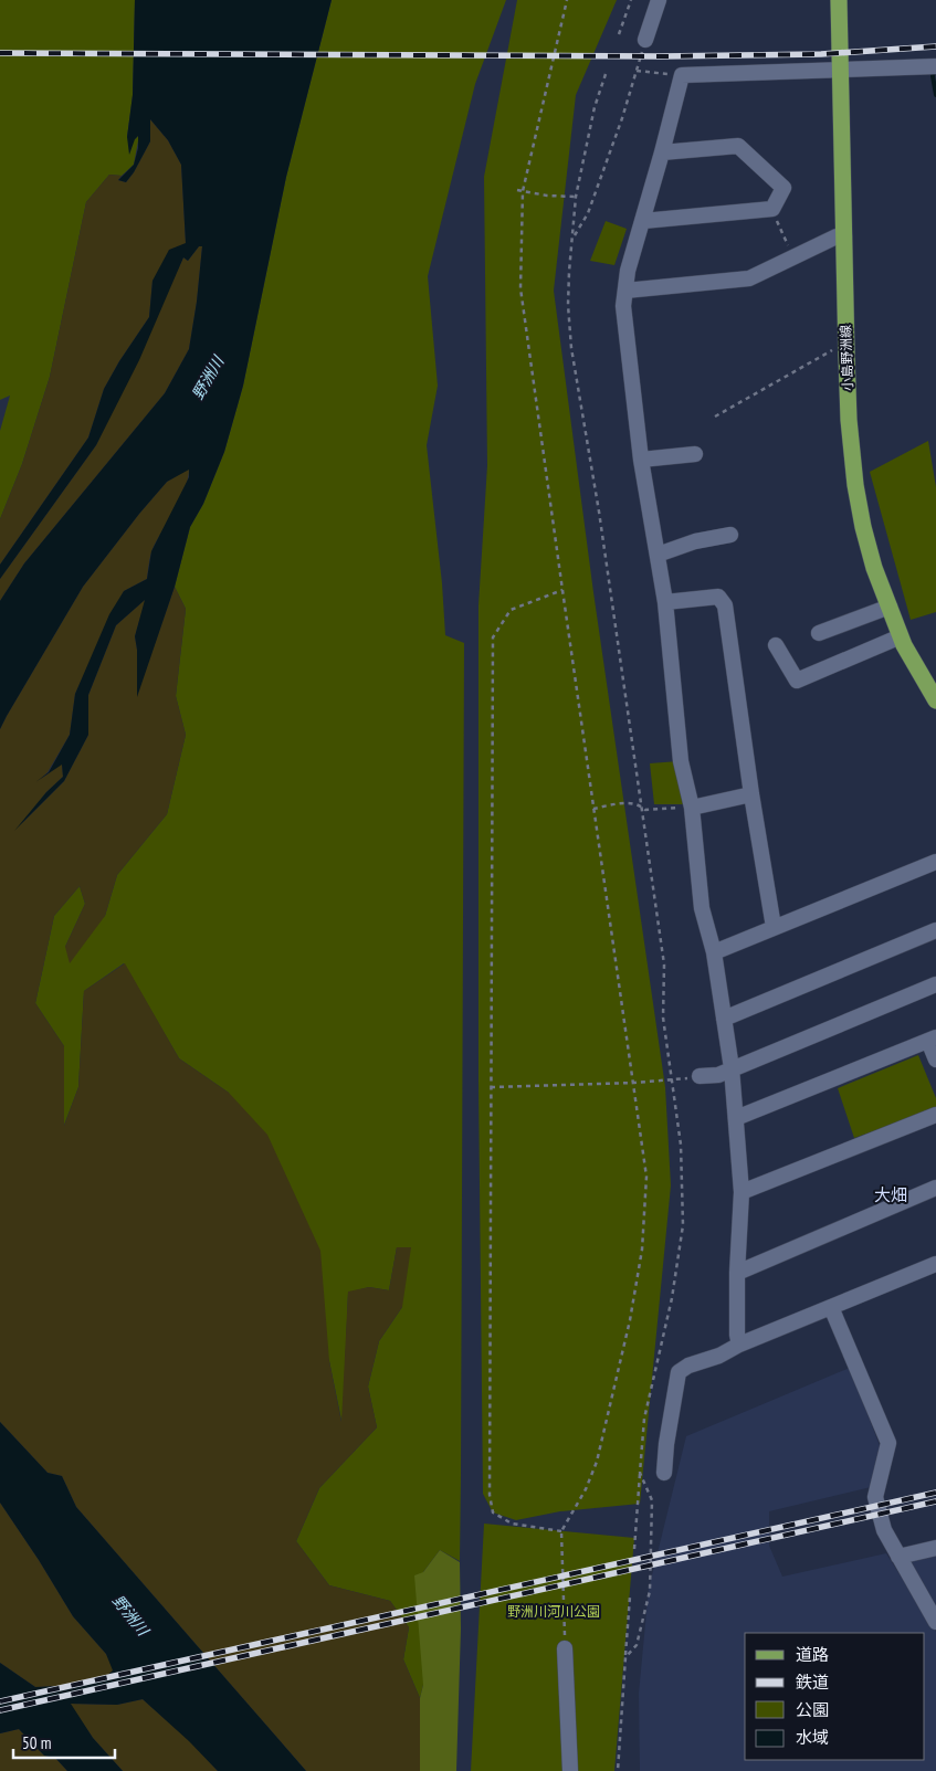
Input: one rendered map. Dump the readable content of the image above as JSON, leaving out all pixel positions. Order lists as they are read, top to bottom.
{
  "streets": {
    "main road": ["小島野洲線"]
  },
  "districts": ["大畑"],
  "water": ["野洲川"],
  "parks": ["野洲川河川公園"],
  "legend": [
    "道路",
    "鉄道",
    "公園",
    "水域"
  ],
  "scale_bar": "50 m"
}
